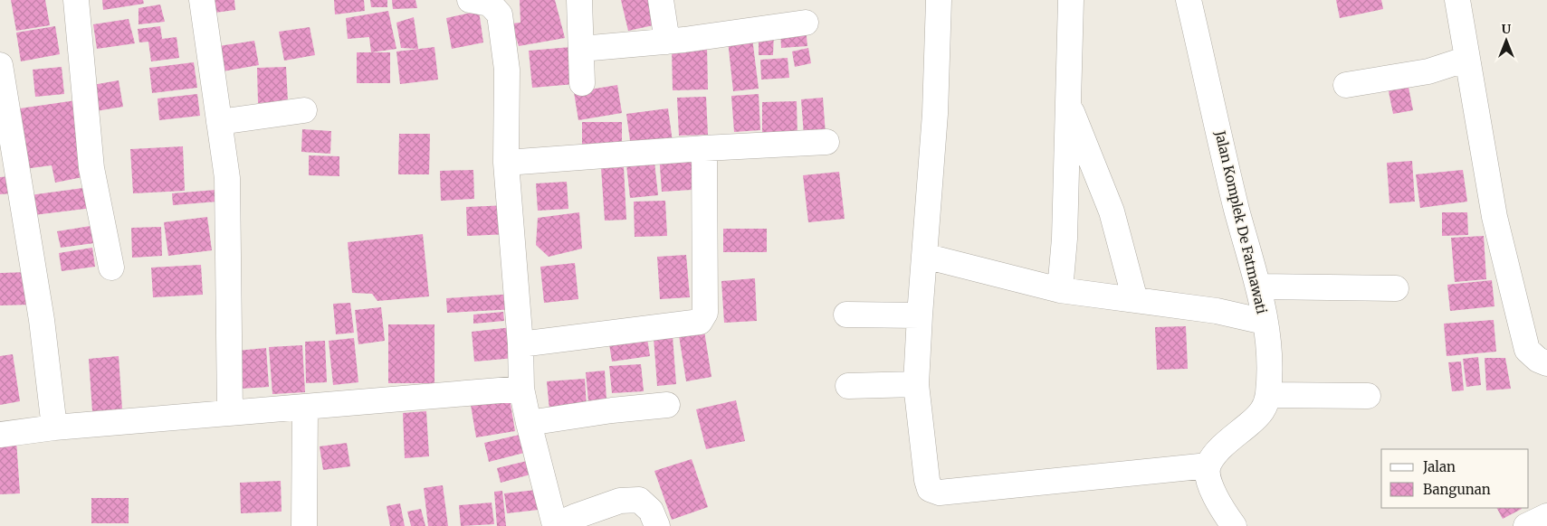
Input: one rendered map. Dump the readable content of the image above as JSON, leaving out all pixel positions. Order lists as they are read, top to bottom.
{
  "streets": {
    "street": ["Jalan Komplek De Fatmawati"]
  },
  "legend": ["Jalan", "Bangunan"],
  "north": "top"
}
